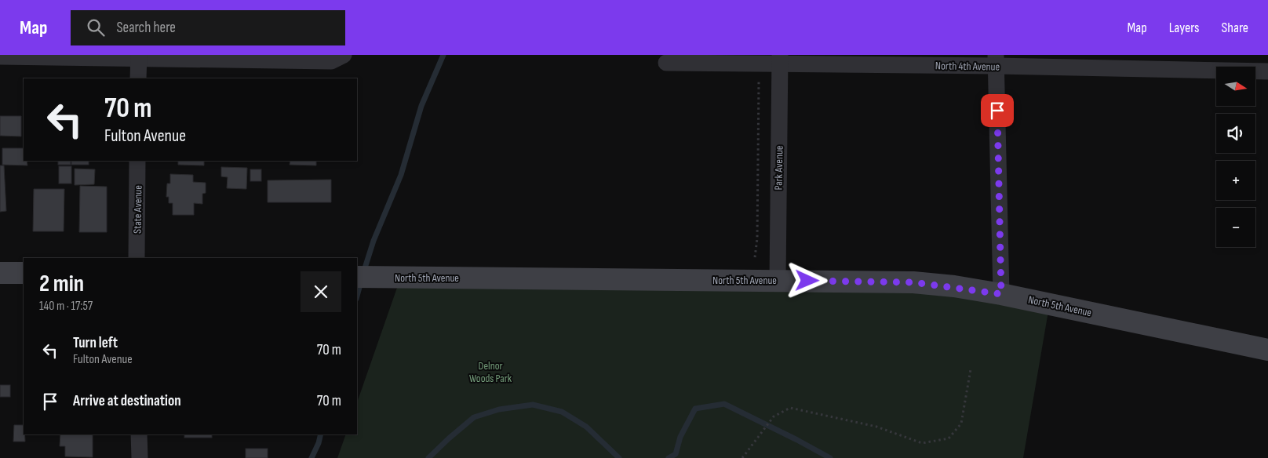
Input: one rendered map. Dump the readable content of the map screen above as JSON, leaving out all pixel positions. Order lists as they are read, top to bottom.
{
  "streets": {
    "main road": ["North 5th Avenue"],
    "street": ["North 4th Avenue", "Park Avenue", "State Avenue"]
  },
  "crossings": [
    ["North 4th Avenue", "Park Avenue"],
    ["Park Avenue", "North 5th Avenue"]
  ],
  "parks": ["Delnor Woods Park"],
  "north": "right",
  "page": {
    "header": "Map",
    "search": "Search here",
    "nav": ["Map", "Layers", "Share"],
    "map_buttons": ["+", "−"],
    "turn": ["70 m", "Fulton Avenue"],
    "heading": ["2 min", "140 m · 17:57"],
    "list": [
      {
        "name": "Turn left",
        "note": "Fulton Avenue",
        "value": "70 m"
      },
      {
        "name": "Arrive at destination",
        "value": "70 m"
      }
    ]
  }
}
